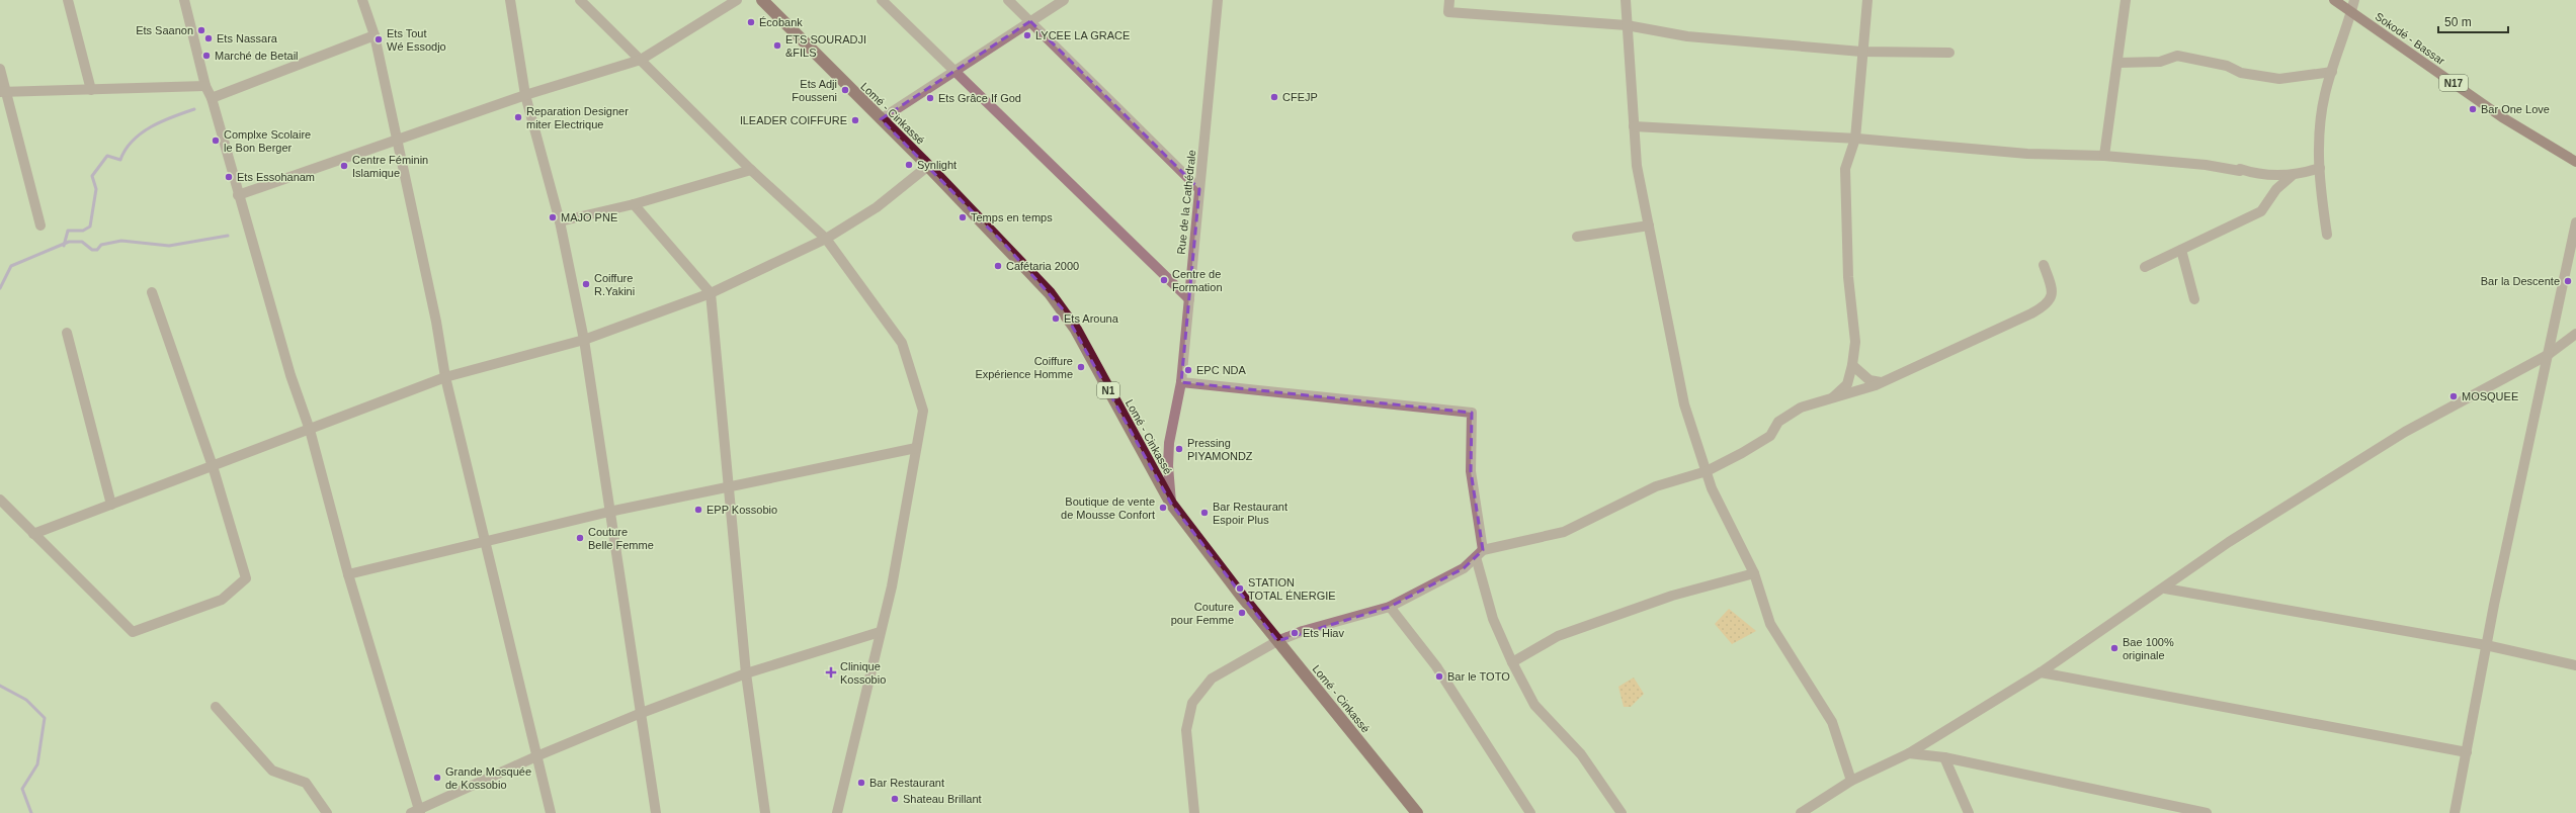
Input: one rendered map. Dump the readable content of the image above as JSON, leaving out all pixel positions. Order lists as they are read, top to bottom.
{
  "streets": {
    "highway": ["Lomé - Cinkassé", "N1"],
    "main road": ["Sokodé - Bassar", "N17"],
    "street": ["Rue de la Cathédrale"]
  },
  "crossings": [
    ["Lomé - Cinkassé", "Rue de la Cathédrale"]
  ],
  "places": {
    "other": [
      "Écobank",
      "Ets Saanon",
      "LYCEE LA GRACE",
      "Ets Nassara",
      "Ets Tout Wé Essodjo",
      "ETS SOURADJI &FILS",
      "Marché de Betail",
      "Ets Adji Fousseni",
      "CFEJP",
      "Ets Grâce If God",
      "Bar One Love",
      "Reparation Designer miter Electrique",
      "lLEADER COIFFURE",
      "Complxe Scolaire le Bon Berger",
      "Synlight",
      "Centre Féminin Islamique",
      "Ets Essohanam",
      "MAJO PNE",
      "Temps en temps",
      "Cafétaria 2000",
      "Centre de Formation",
      "Bar la Descente",
      "Coiffure R.Yakini",
      "Ets Arouna",
      "Coiffure Expérience Homme",
      "EPC NDA",
      "MOSQUEE",
      "Pressing PIYAMONDZ",
      "Boutique de vente de Mousse Confort",
      "EPP Kossobio",
      "Bar Restaurant Espoir Plus",
      "Couture Belle Femme",
      "STATION TOTAL ÉNERGIE",
      "Couture pour Femme",
      "Ets Hiav",
      "Bae 100% originale",
      "Bar le TOTO",
      "Grande Mosquée de Kossobio",
      "Bar Restaurant",
      "Shateau Brillant"
    ],
    "health": ["Clinique Kossobio"]
  },
  "scale_bar": "50 m"
}
